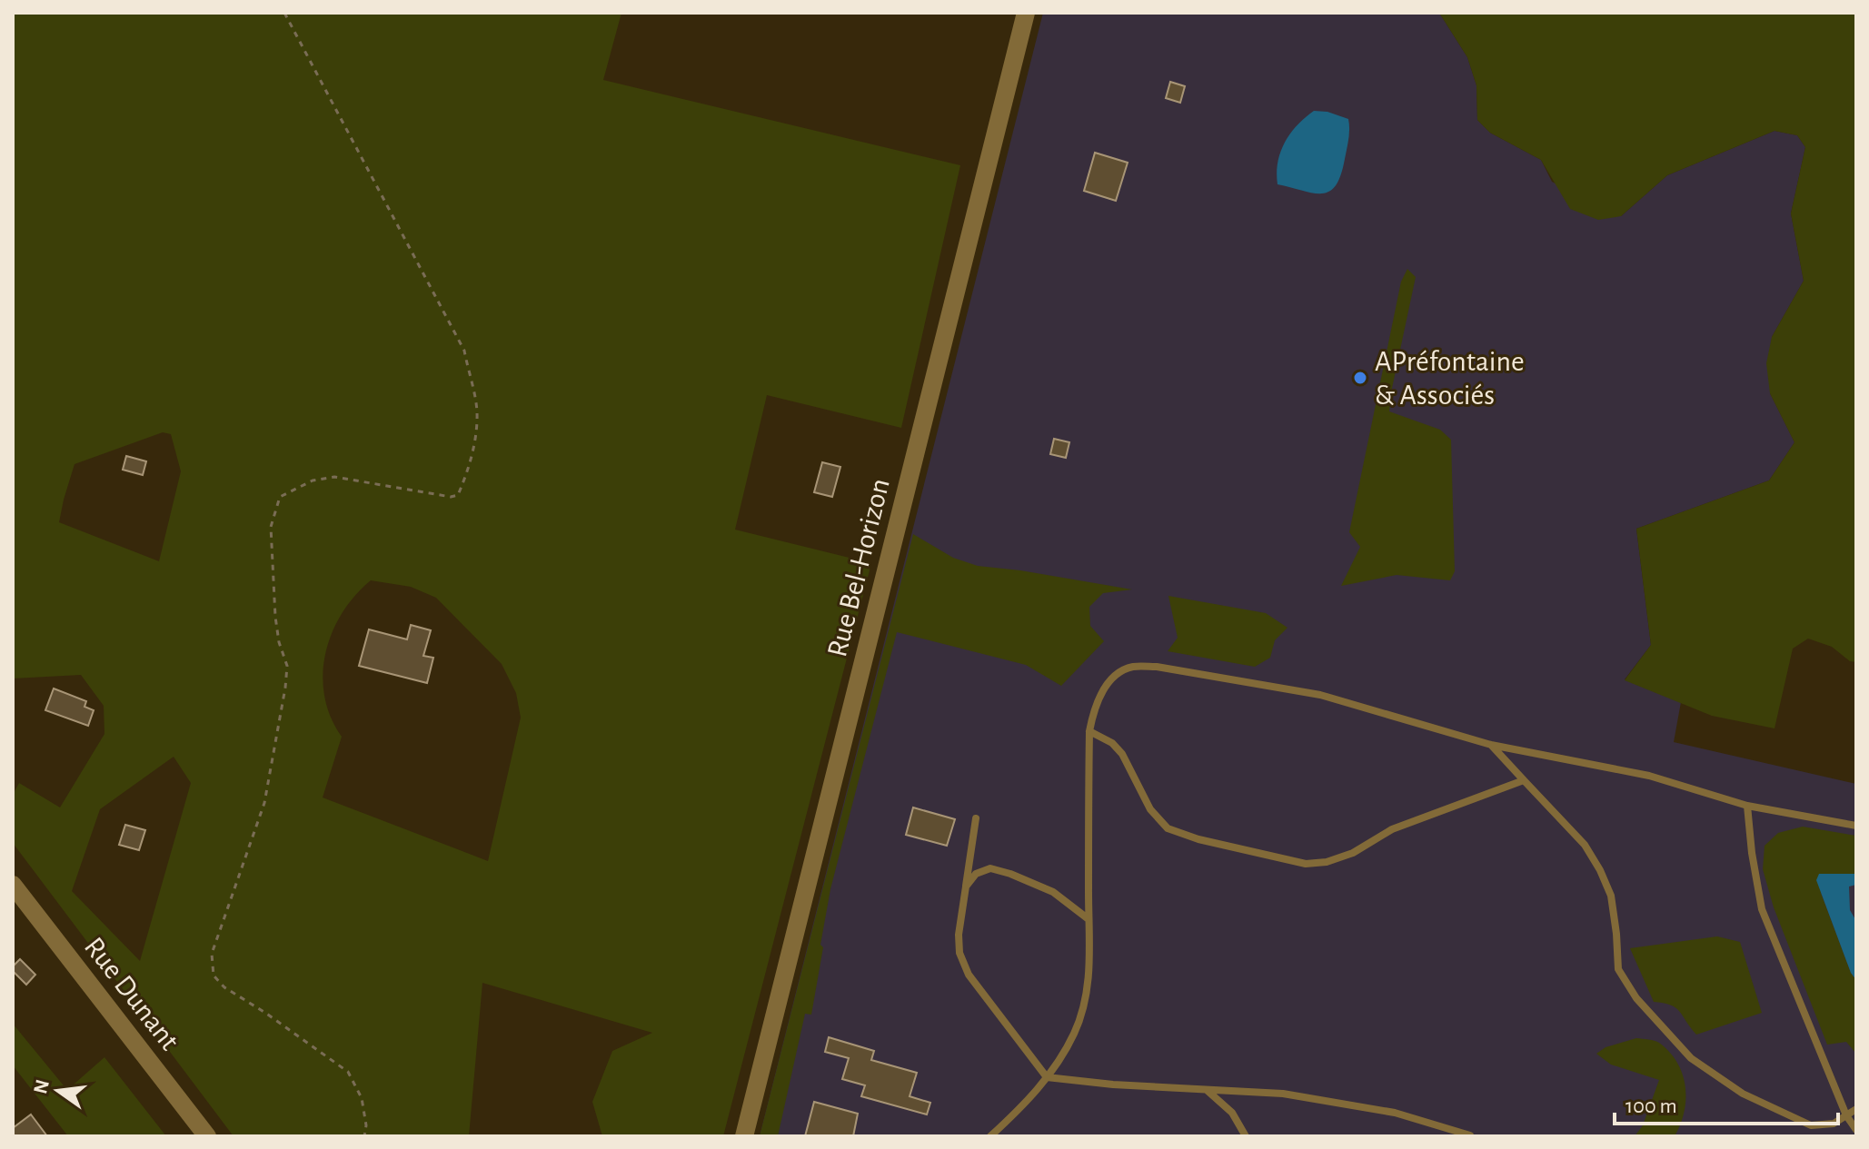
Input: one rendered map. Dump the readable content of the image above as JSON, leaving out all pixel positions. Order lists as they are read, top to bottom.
{
  "streets": {
    "street": ["Rue Bel-Horizon", "Rue Dunant"]
  },
  "places": ["APréfontaine & Associés"],
  "scale_bar": "100 m",
  "north": "left"
}
